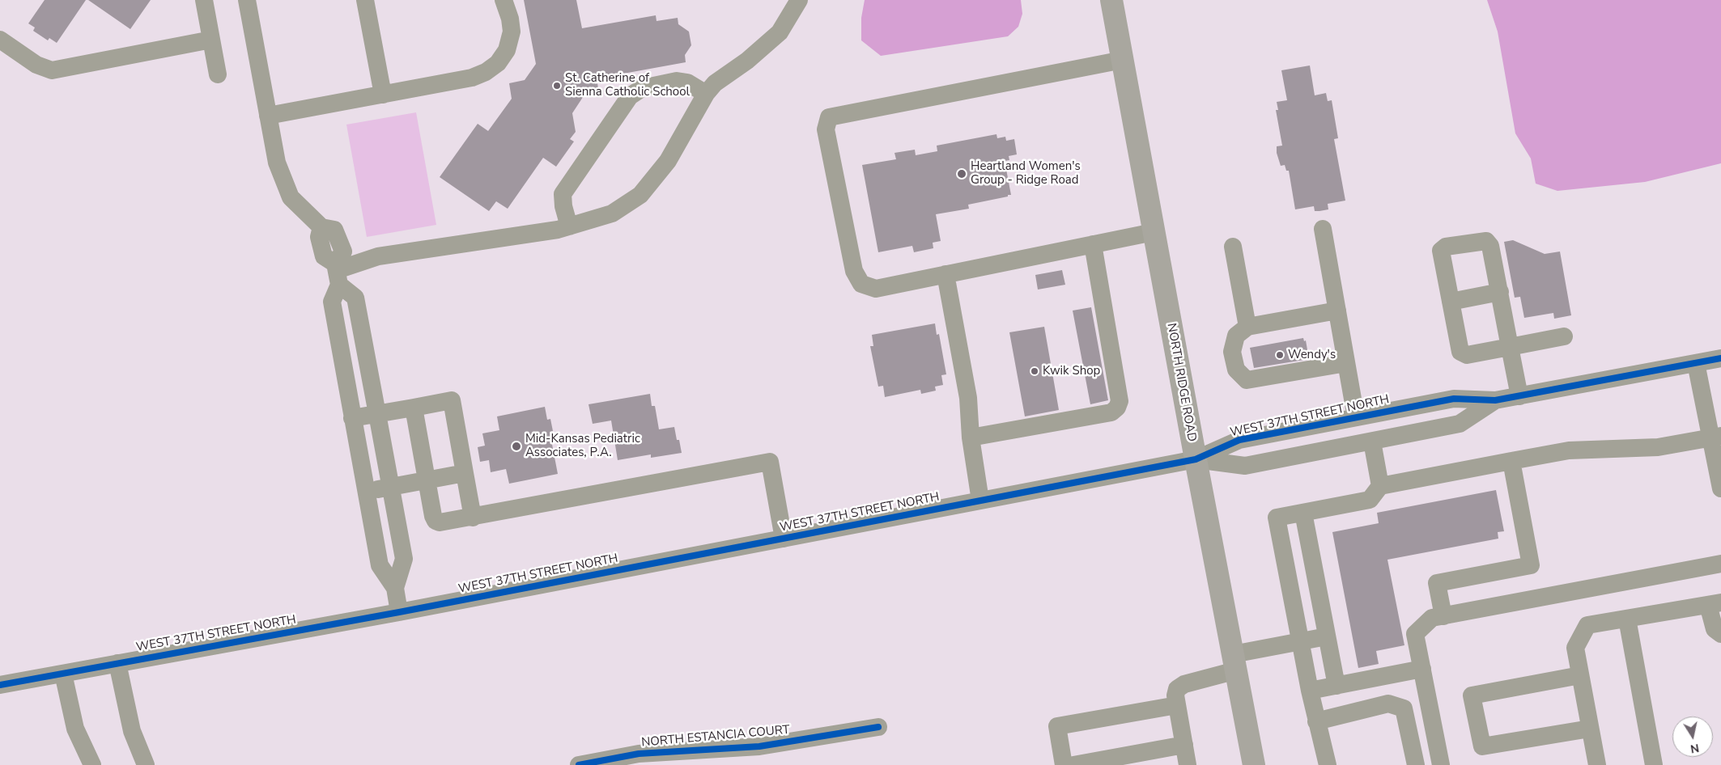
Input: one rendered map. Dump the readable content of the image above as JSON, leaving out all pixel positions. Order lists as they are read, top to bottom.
{
  "streets": {
    "main road": ["NORTH RIDGE ROAD"],
    "street": ["WEST 37TH STREET NORTH", "NORTH ESTANCIA COURT"]
  },
  "crossings": [
    ["NORTH RIDGE ROAD", "WEST 37TH STREET NORTH"]
  ],
  "places": [
    "St. Catherine of Sienna Catholic School",
    "Heartland Women's Group - Ridge Road",
    "Wendy's",
    "Kwik Shop",
    "Mid-Kansas Pediatric Associates, P.A."
  ],
  "north": "bottom"
}
